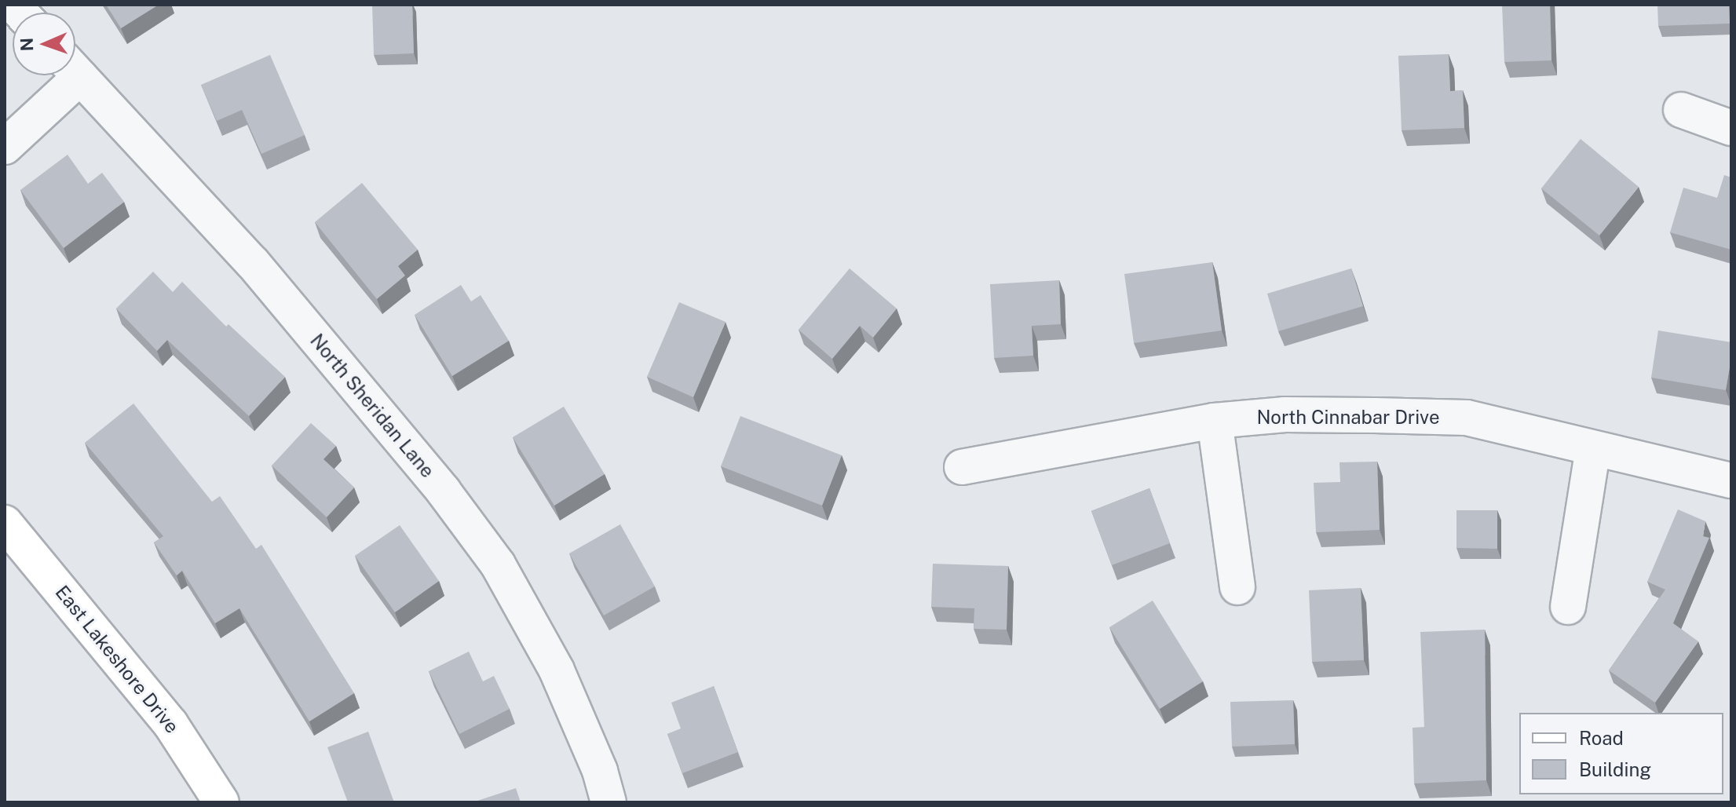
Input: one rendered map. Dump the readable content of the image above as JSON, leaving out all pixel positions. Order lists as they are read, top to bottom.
{
  "streets": {
    "main road": ["East Lakeshore Drive"],
    "street": ["North Sheridan Lane", "North Cinnabar Drive"]
  },
  "legend": ["Road", "Building"],
  "north": "left"
}
